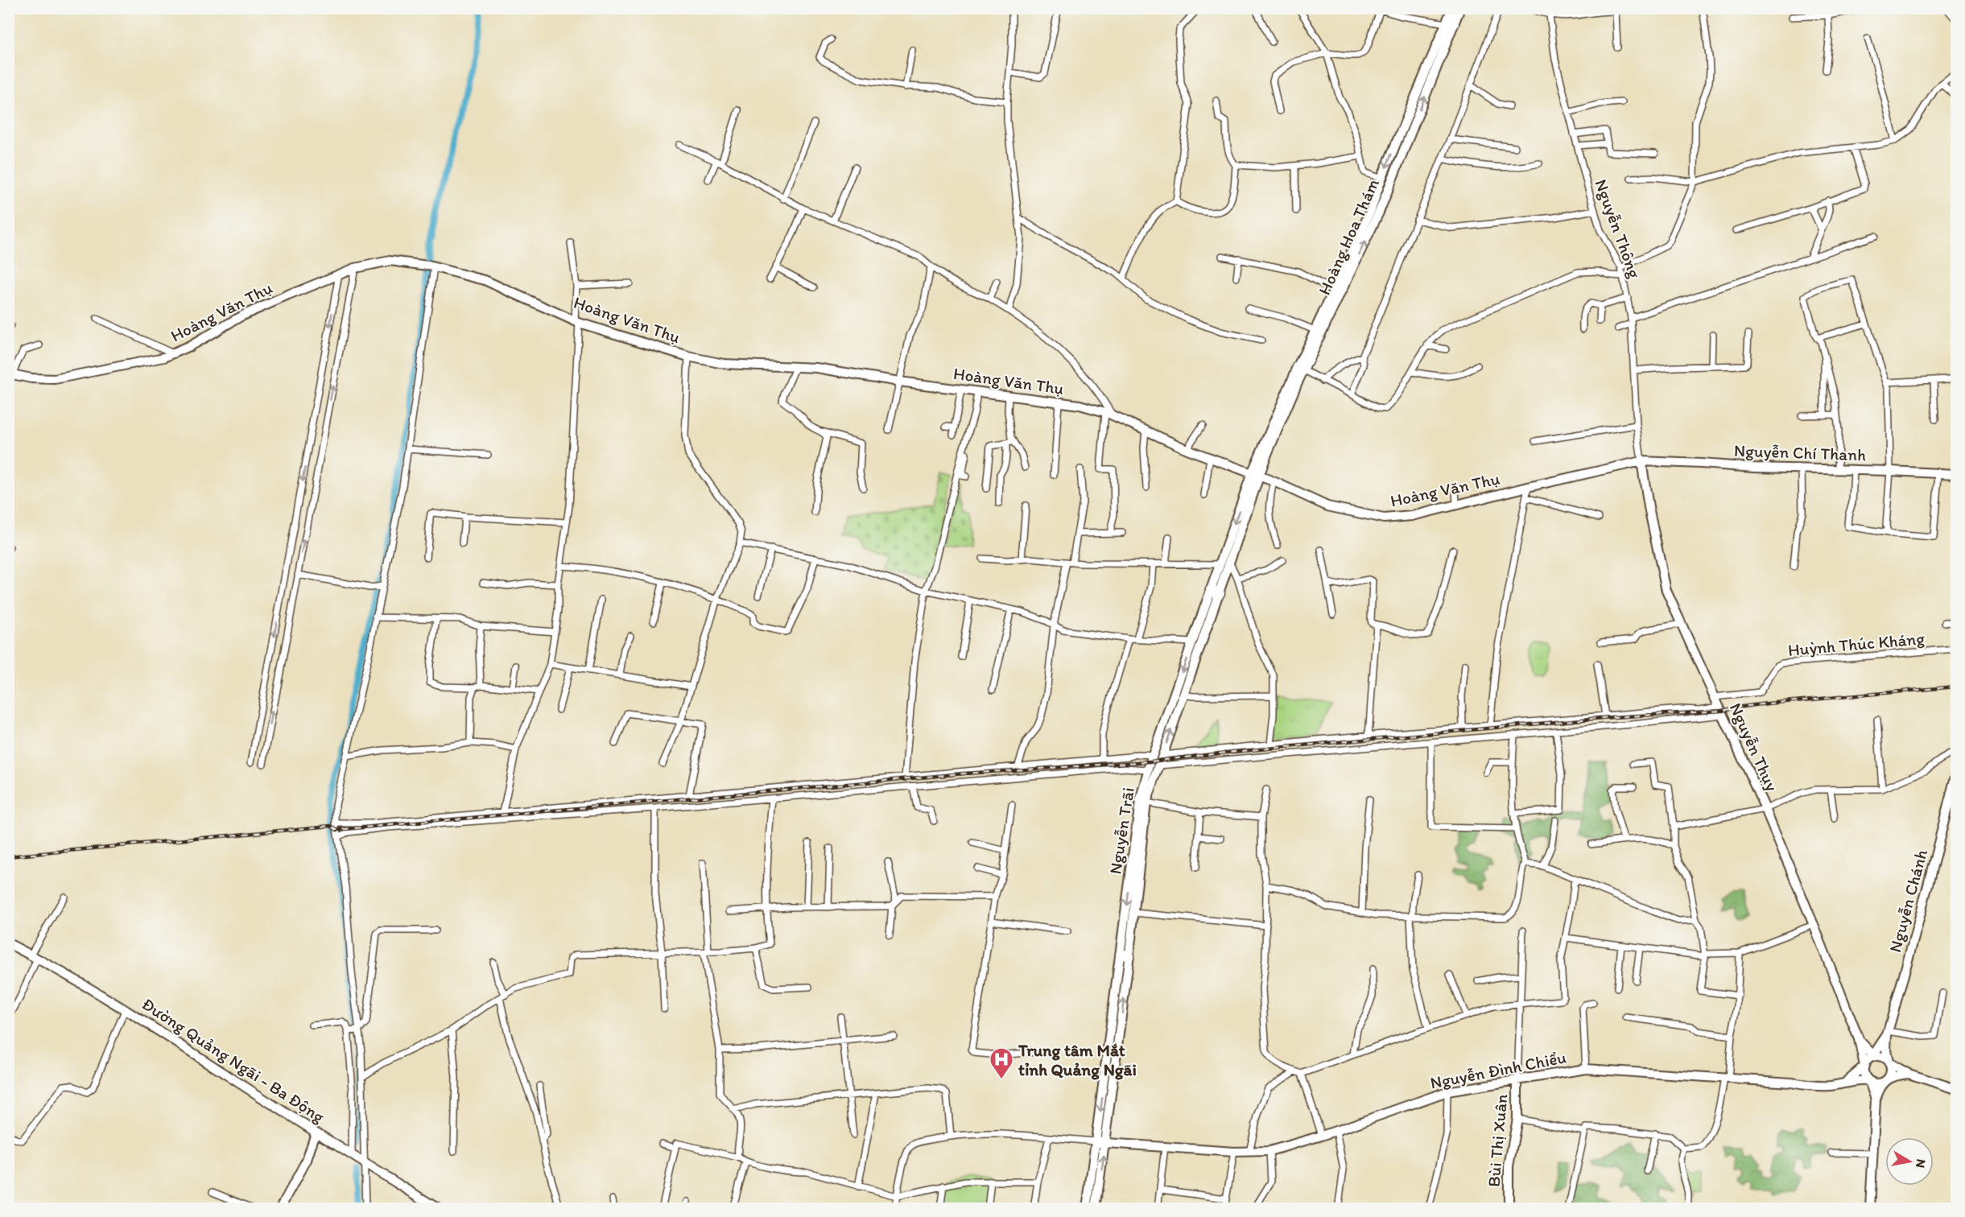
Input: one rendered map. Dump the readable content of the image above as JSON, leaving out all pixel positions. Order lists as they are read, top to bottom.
{
  "streets": {
    "main road": [
      "Hoàng Hoa Thám",
      "Hoàng Văn Thụ",
      "Nguyễn Chí Thanh",
      "Nguyễn Thụy",
      "Nguyễn Trãi",
      "Nguyễn Chánh",
      "Đường Quảng Ngãi - Ba Động",
      "Nguyễn Đình Chiểu",
      "Bùi Thị Xuân"
    ],
    "street": ["Nguyễn Thông", "Huỳnh Thúc Kháng"]
  },
  "crossings": [
    ["Nguyễn Thông", "Hoàng Văn Thụ"],
    ["Nguyễn Thông", "Nguyễn Chí Thanh"],
    ["Nguyễn Thông", "Nguyễn Thụy"],
    ["Hoàng Hoa Thám", "Hoàng Văn Thụ"],
    ["Hoàng Hoa Thám", "Nguyễn Trãi"],
    ["Hoàng Văn Thụ", "Nguyễn Chí Thanh"],
    ["Hoàng Văn Thụ", "Nguyễn Thụy"],
    ["Hoàng Văn Thụ", "Nguyễn Trãi"],
    ["Nguyễn Chí Thanh", "Nguyễn Thụy"],
    ["Huỳnh Thúc Kháng", "Nguyễn Thụy"],
    ["Nguyễn Trãi", "Nguyễn Đình Chiểu"],
    ["Nguyễn Đình Chiểu", "Bùi Thị Xuân"]
  ],
  "places": {
    "hospital": ["Trung tâm Mắt tỉnh Quảng Ngãi"]
  },
  "north": "right"
}
